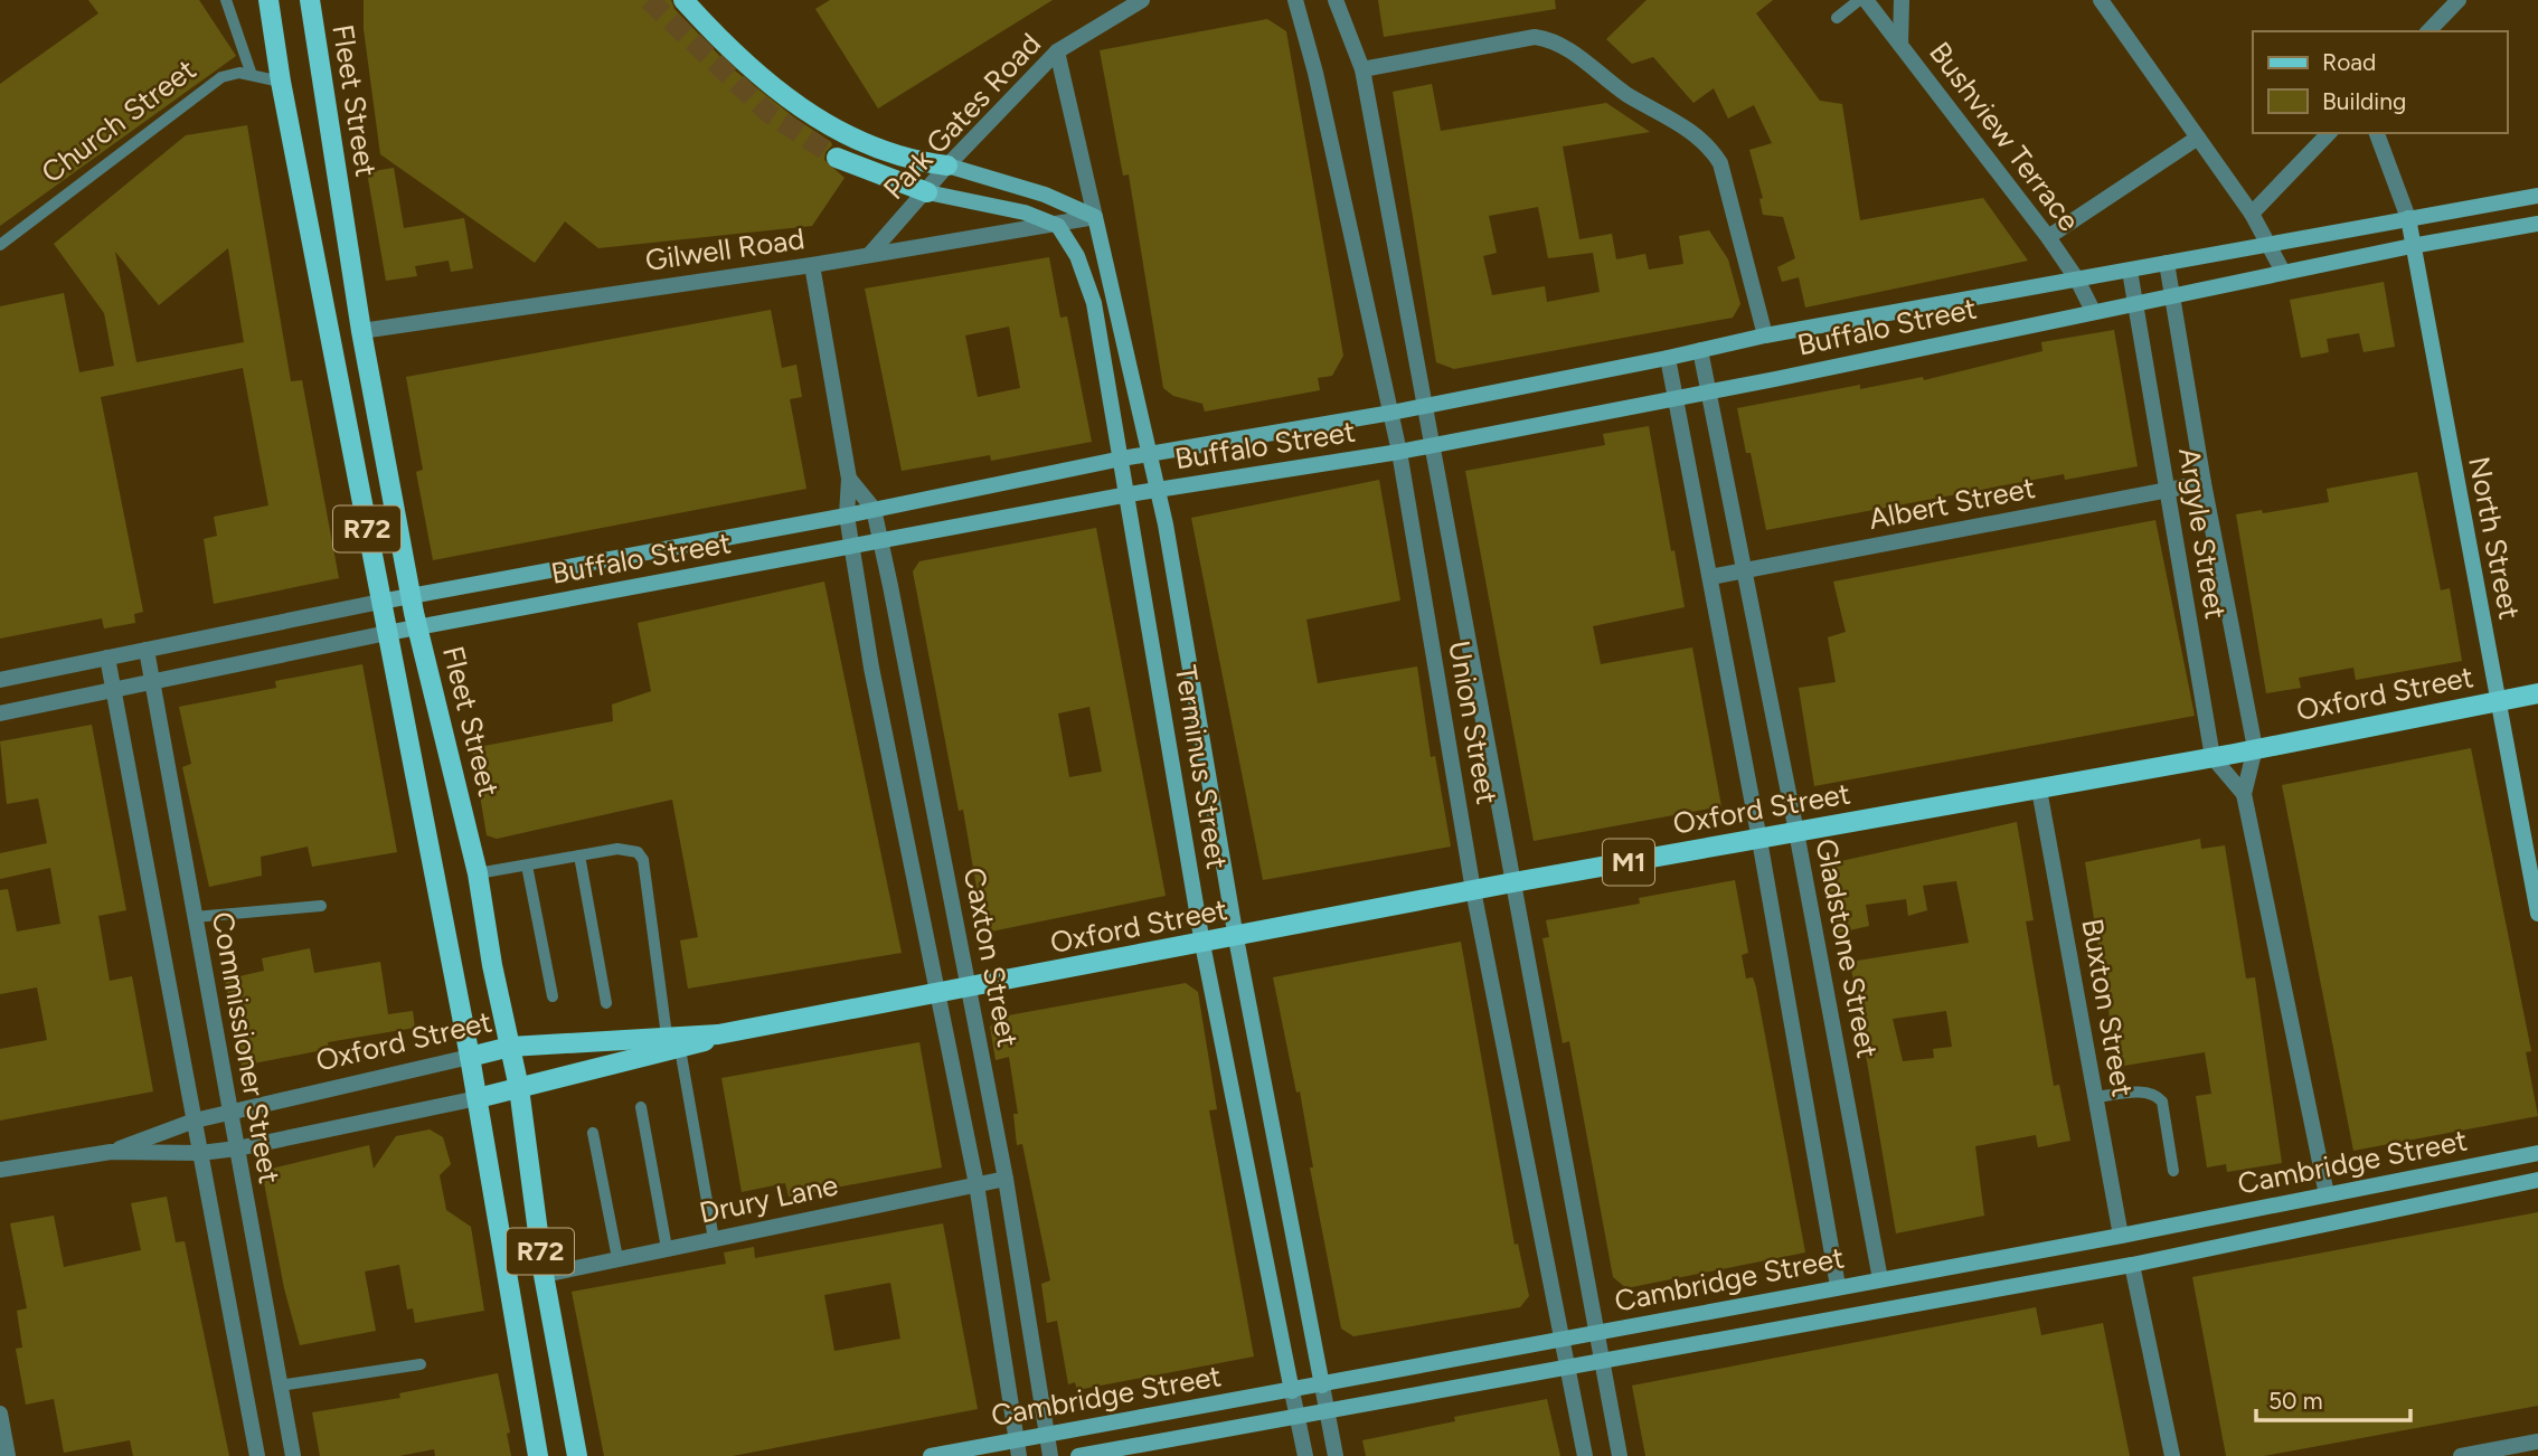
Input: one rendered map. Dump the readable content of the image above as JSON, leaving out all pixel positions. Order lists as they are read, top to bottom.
{
  "streets": {
    "main road": [
      "Fleet Street",
      "R72",
      "Oxford Street",
      "M1"
    ],
    "street": [
      "Park Gates Road",
      "Bushview Terrace",
      "Gilwell Road",
      "Buffalo Street",
      "Albert Street",
      "Argyle Street",
      "North Street",
      "Union Street",
      "Terminus Street",
      "Gladstone Street",
      "Caxton Street",
      "Buxton Street",
      "Commissioner Street",
      "Cambridge Street",
      "Drury Lane"
    ],
    "lane": ["Church Street"]
  },
  "crossings": [
    ["Fleet Street", "Gilwell Road"],
    ["Fleet Street", "Buffalo Street"],
    ["Fleet Street", "Oxford Street"],
    ["Fleet Street", "Drury Lane"],
    ["Park Gates Road", "Gilwell Road"],
    ["Park Gates Road", "Terminus Street"],
    ["Church Street", "R72"],
    ["Bushview Terrace", "Buffalo Street"],
    ["Gilwell Road", "Terminus Street"],
    ["Gilwell Road", "Caxton Street"],
    ["Buffalo Street", "R72"],
    ["Buffalo Street", "Argyle Street"],
    ["Buffalo Street", "North Street"],
    ["Buffalo Street", "Union Street"],
    ["Buffalo Street", "Terminus Street"],
    ["Buffalo Street", "Gladstone Street"],
    ["Buffalo Street", "Caxton Street"],
    ["Buffalo Street", "Commissioner Street"],
    ["Albert Street", "Argyle Street"],
    ["Albert Street", "Gladstone Street"],
    ["R72", "Oxford Street"],
    ["Argyle Street", "Oxford Street"],
    ["Argyle Street", "Cambridge Street"],
    ["North Street", "Oxford Street"],
    ["Oxford Street", "Union Street"],
    ["Oxford Street", "Terminus Street"],
    ["Oxford Street", "Gladstone Street"],
    ["Oxford Street", "Caxton Street"],
    ["Oxford Street", "Buxton Street"],
    ["Oxford Street", "Commissioner Street"],
    ["Union Street", "Cambridge Street"],
    ["Terminus Street", "Cambridge Street"],
    ["Gladstone Street", "Cambridge Street"],
    ["Caxton Street", "Cambridge Street"],
    ["Caxton Street", "Drury Lane"],
    ["Buxton Street", "Cambridge Street"]
  ],
  "legend": ["Road", "Building"],
  "scale_bar": "50 m"
}
